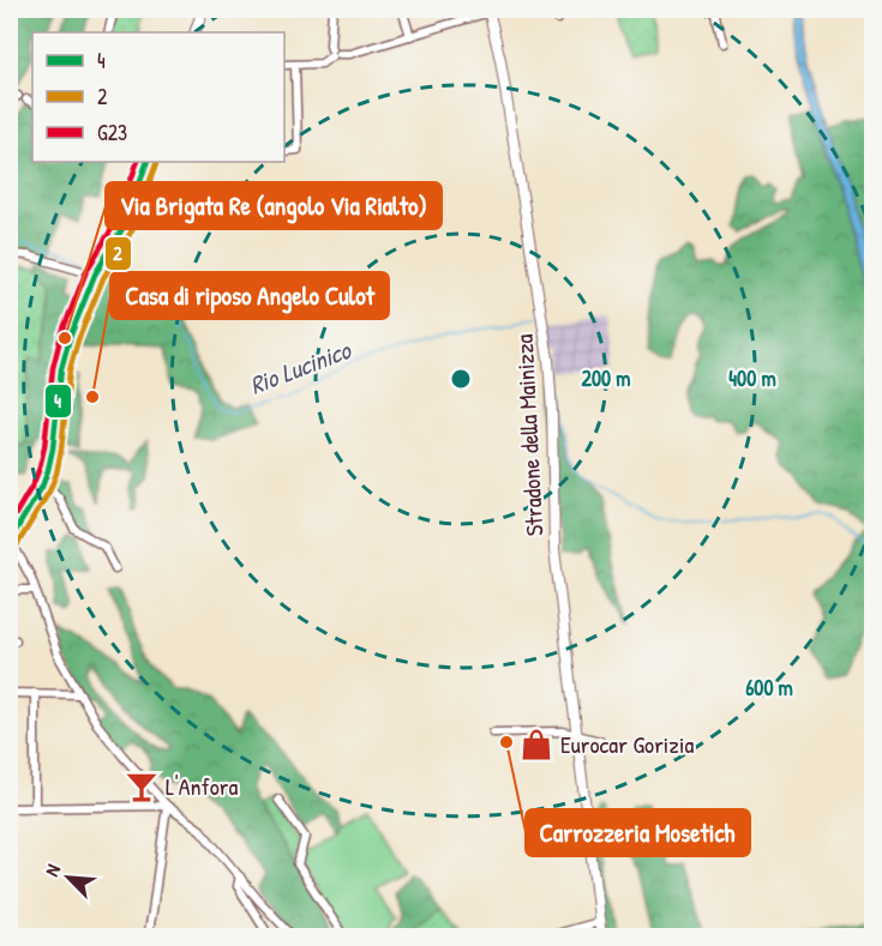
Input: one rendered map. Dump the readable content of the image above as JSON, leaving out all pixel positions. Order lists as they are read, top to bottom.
{
  "streets": {
    "main road": ["Stradone della Mainizza"]
  },
  "water": ["Rio Lucinico"],
  "places": {
    "other": ["Via Brigata Re (angolo Via Rialto)", "Casa di riposo Angelo Culot", "Carrozzeria Mosetich"],
    "shop": ["Eurocar Gorizia"],
    "bar": ["L'Anfora"]
  },
  "lines": ["transit line 4", "transit line G23", "transit line 2"],
  "legend": ["4", "2", "G23"],
  "north": "top left",
  "rings": ["200 m", "400 m", "600 m"]
}
